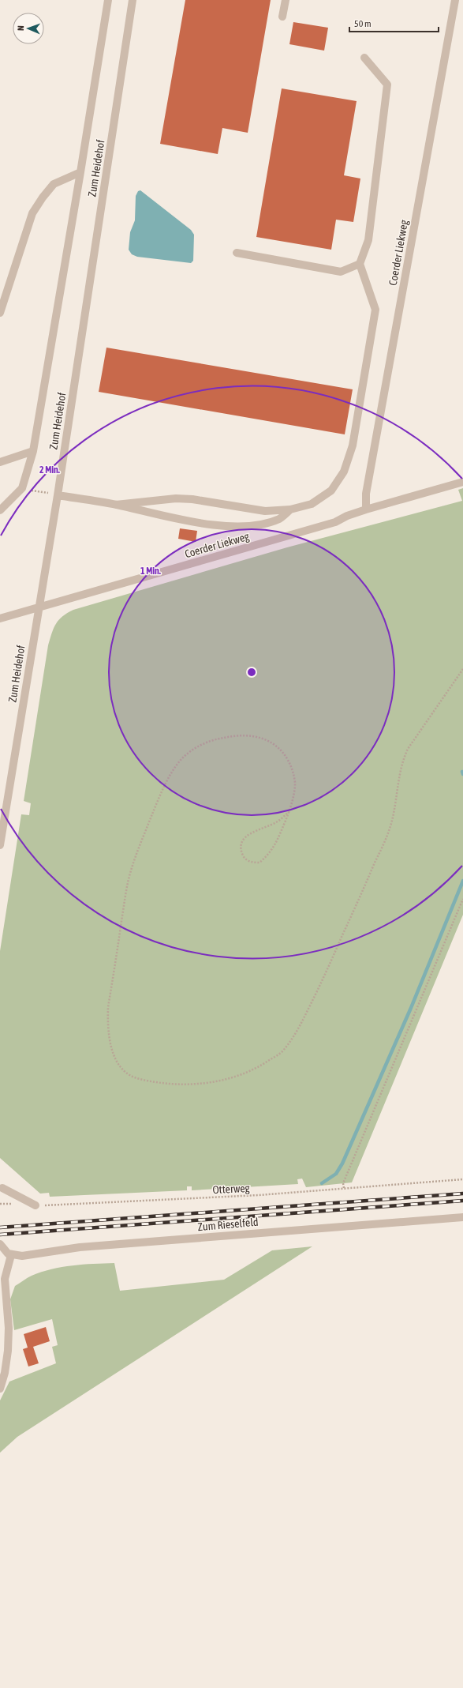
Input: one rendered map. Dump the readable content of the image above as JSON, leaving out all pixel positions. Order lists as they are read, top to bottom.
{
  "streets": {
    "street": ["Zum Heidehof", "Coerder Liekweg", "Zum Rieselfeld"],
    "path": ["Otterweg"]
  },
  "crossings": [
    ["Zum Heidehof", "Coerder Liekweg"]
  ],
  "scale_bar": "50 m",
  "north": "left",
  "rings": ["2 Min.", "1 Min."]
}
